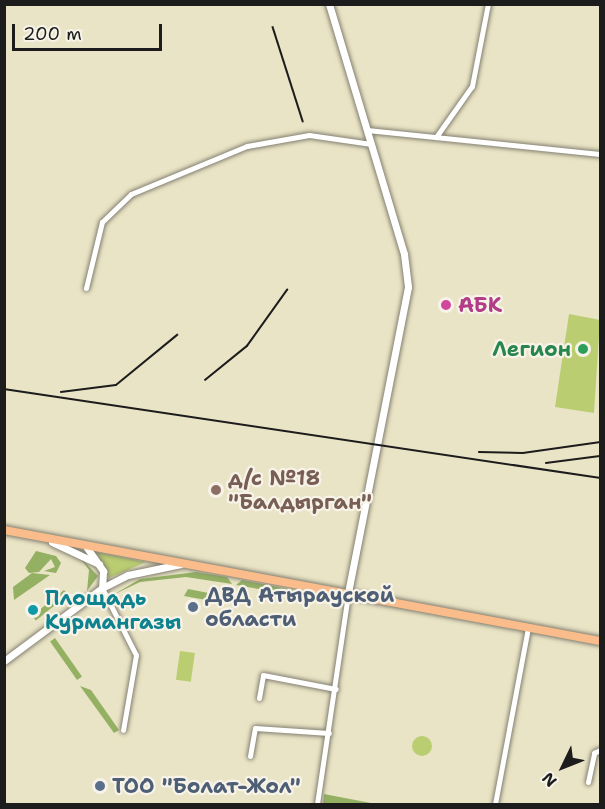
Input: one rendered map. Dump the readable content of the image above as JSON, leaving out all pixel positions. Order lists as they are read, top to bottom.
{
  "places": [
    "АБК",
    "Легион",
    "д/с №18 \"Балдырган\"",
    "ДВД Атырауской области",
    "Площадь Курмангазы",
    "ТОО \"Болат-Жол\""
  ],
  "scale_bar": "200 m",
  "north": "bottom left"
}
